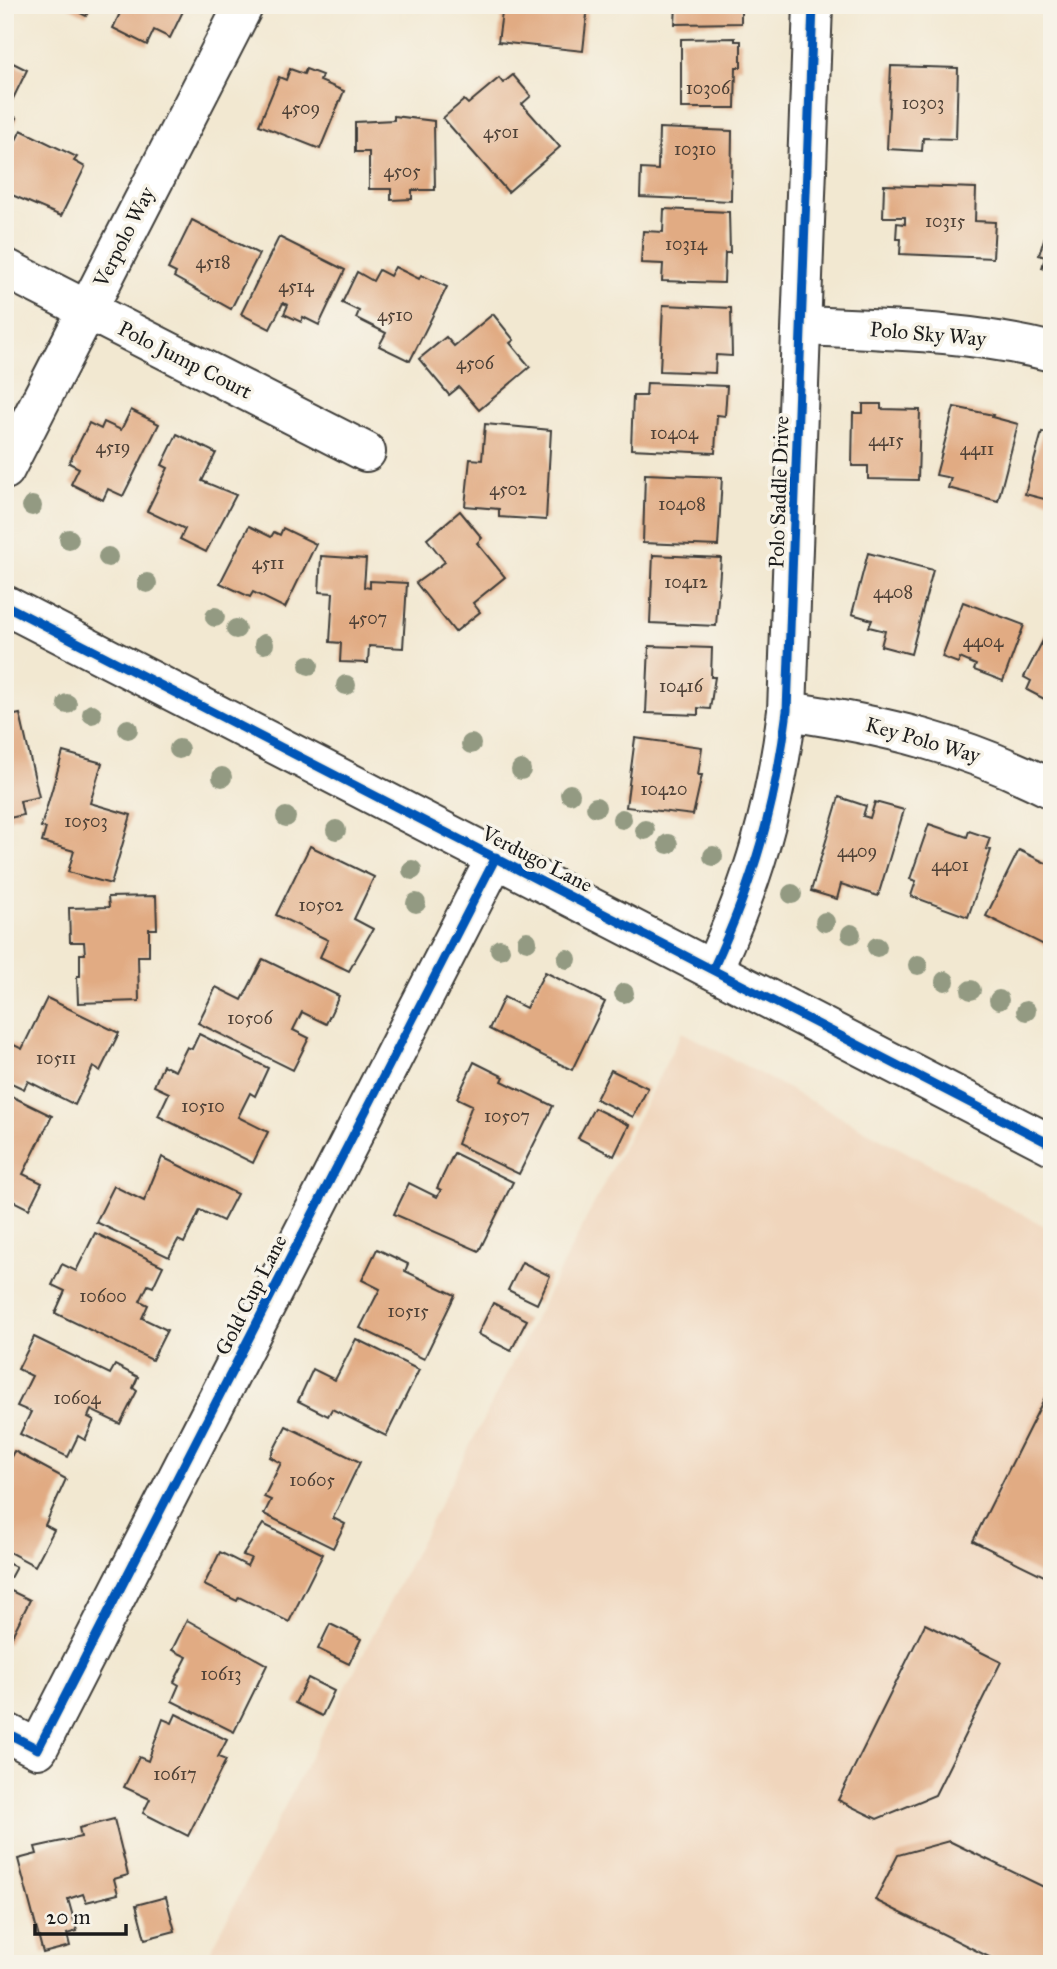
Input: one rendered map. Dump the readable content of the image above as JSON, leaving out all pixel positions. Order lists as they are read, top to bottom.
{
  "streets": {
    "street": [
      "Verpolo Way",
      "Polo Sky Way",
      "Polo Jump Court",
      "Polo Saddle Drive",
      "Key Polo Way",
      "Verdugo Lane",
      "Gold Cup Lane"
    ]
  },
  "crossings": [
    ["Verpolo Way", "Polo Jump Court"],
    ["Polo Sky Way", "Polo Saddle Drive"],
    ["Polo Saddle Drive", "Key Polo Way"],
    ["Polo Saddle Drive", "Verdugo Lane"],
    ["Verdugo Lane", "Gold Cup Lane"]
  ],
  "house_numbers": [
    "10306",
    "10303",
    "4509",
    "4501",
    "10310",
    "4505",
    "10315",
    "10314",
    "4518",
    "4514",
    "4510",
    "4506",
    "10404",
    "4415",
    "4519",
    "4411",
    "4502",
    "10408",
    "4511",
    "10412",
    "4408",
    "4507",
    "4404",
    "10416",
    "10420",
    "10503",
    "4409",
    "4401",
    "10502",
    "10506",
    "10511",
    "10510",
    "10507",
    "10600",
    "10515",
    "10604",
    "10605",
    "10613",
    "10617"
  ],
  "scale_bar": "20 m"
}
